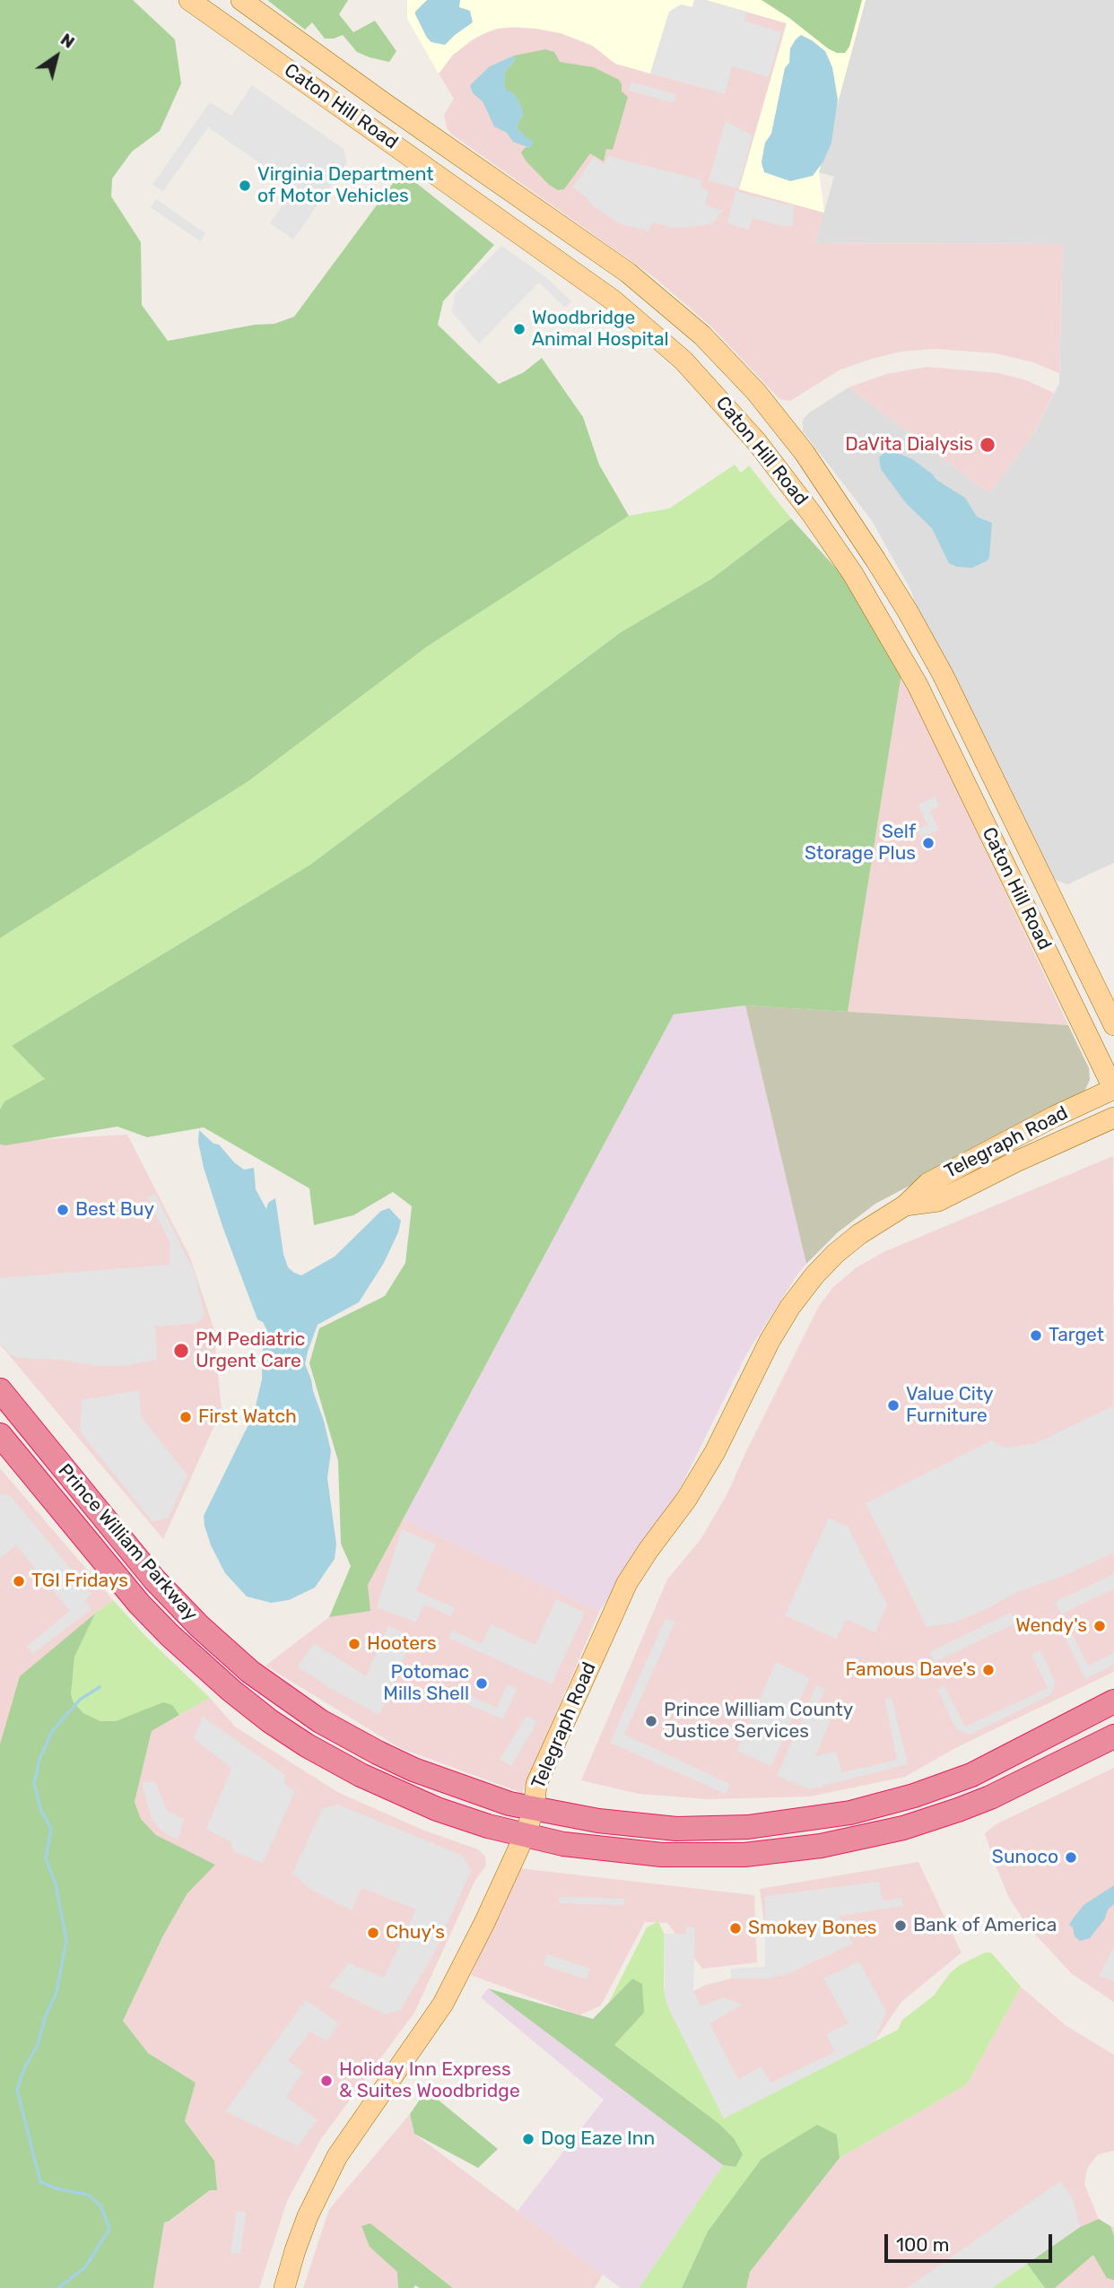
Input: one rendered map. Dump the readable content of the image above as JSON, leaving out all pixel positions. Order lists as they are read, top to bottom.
{
  "streets": {
    "highway": ["Prince William Parkway"],
    "main road": ["Caton Hill Road", "Telegraph Road"]
  },
  "crossings": [
    ["Caton Hill Road", "Telegraph Road"],
    ["Telegraph Road", "Prince William Parkway"]
  ],
  "places": [
    "Virginia Department of Motor Vehicles",
    "Woodbridge Animal Hospital",
    "DaVita Dialysis",
    "Self Storage Plus",
    "Best Buy",
    "Target",
    "PM Pediatric Urgent Care",
    "Value City Furniture",
    "First Watch",
    "TGI Fridays",
    "Wendy's",
    "Hooters",
    "Famous Dave's",
    "Potomac Mills Shell",
    "Prince William County Justice Services",
    "Sunoco",
    "Bank of America",
    "Smokey Bones",
    "Chuy's",
    "Holiday Inn Express & Suites Woodbridge",
    "Dog Eaze Inn"
  ],
  "scale_bar": "100 m",
  "north": "top right"
}
